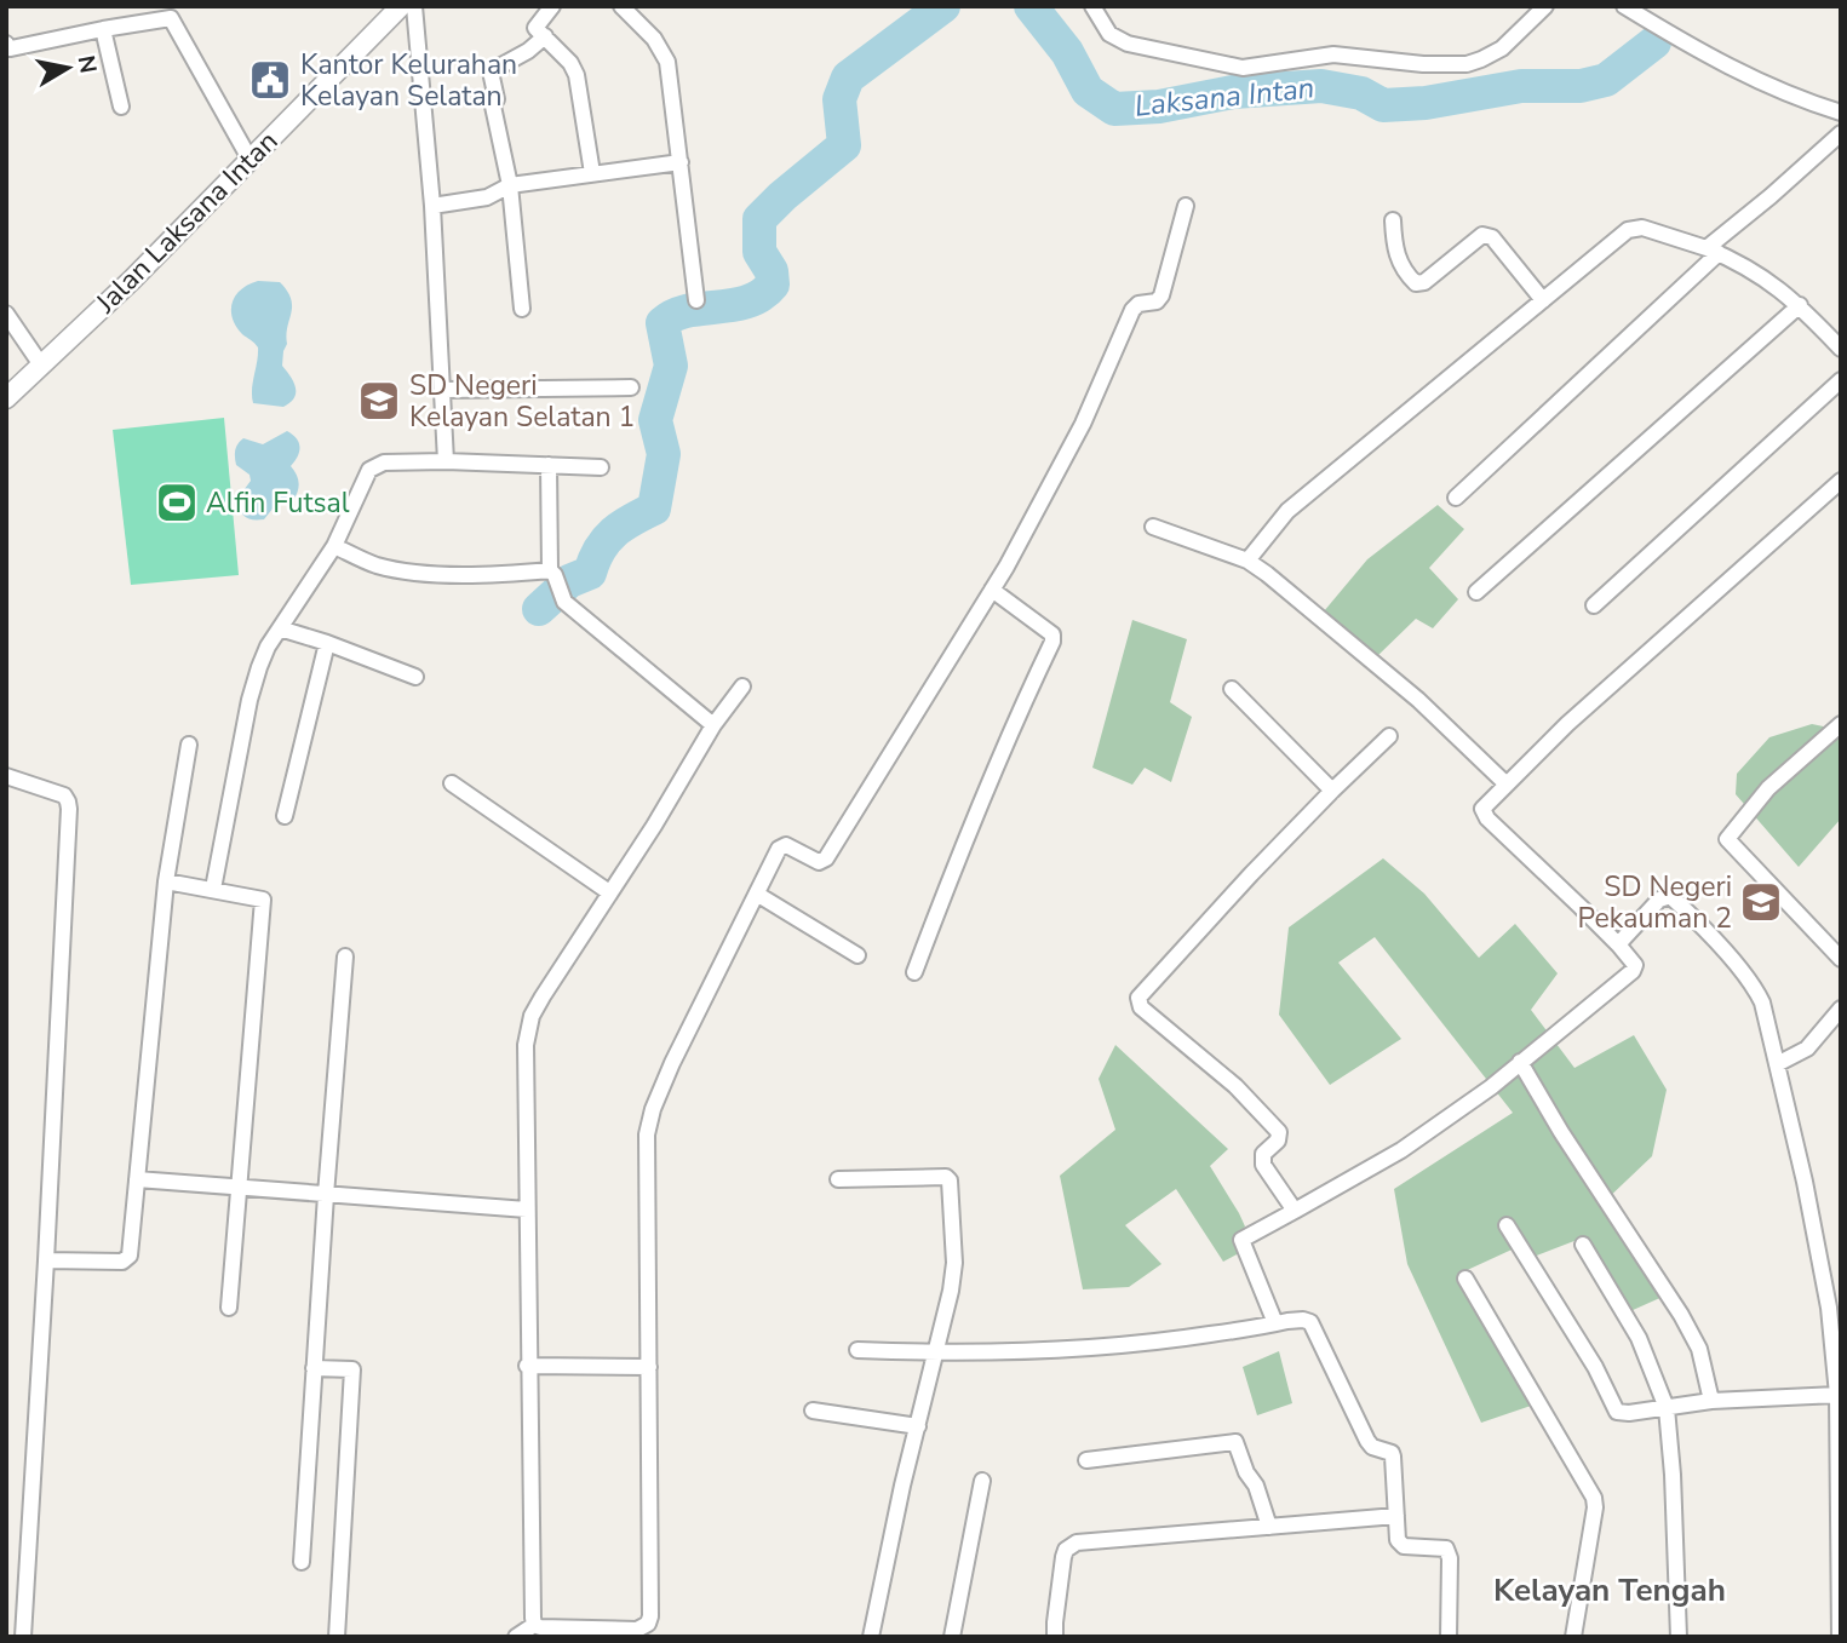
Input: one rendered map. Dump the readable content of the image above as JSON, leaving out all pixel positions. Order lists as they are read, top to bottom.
{
  "streets": {
    "street": ["Jalan Laksana Intan"]
  },
  "districts": ["Kelayan Tengah"],
  "water": ["Laksana Intan"],
  "places": {
    "public building": ["Kantor Kelurahan Kelayan Selatan"],
    "school or university": ["SD Negeri Kelayan Selatan 1", "SD Negeri Pekauman 2"],
    "sports": ["Alfin Futsal"]
  },
  "north": "right"
}
